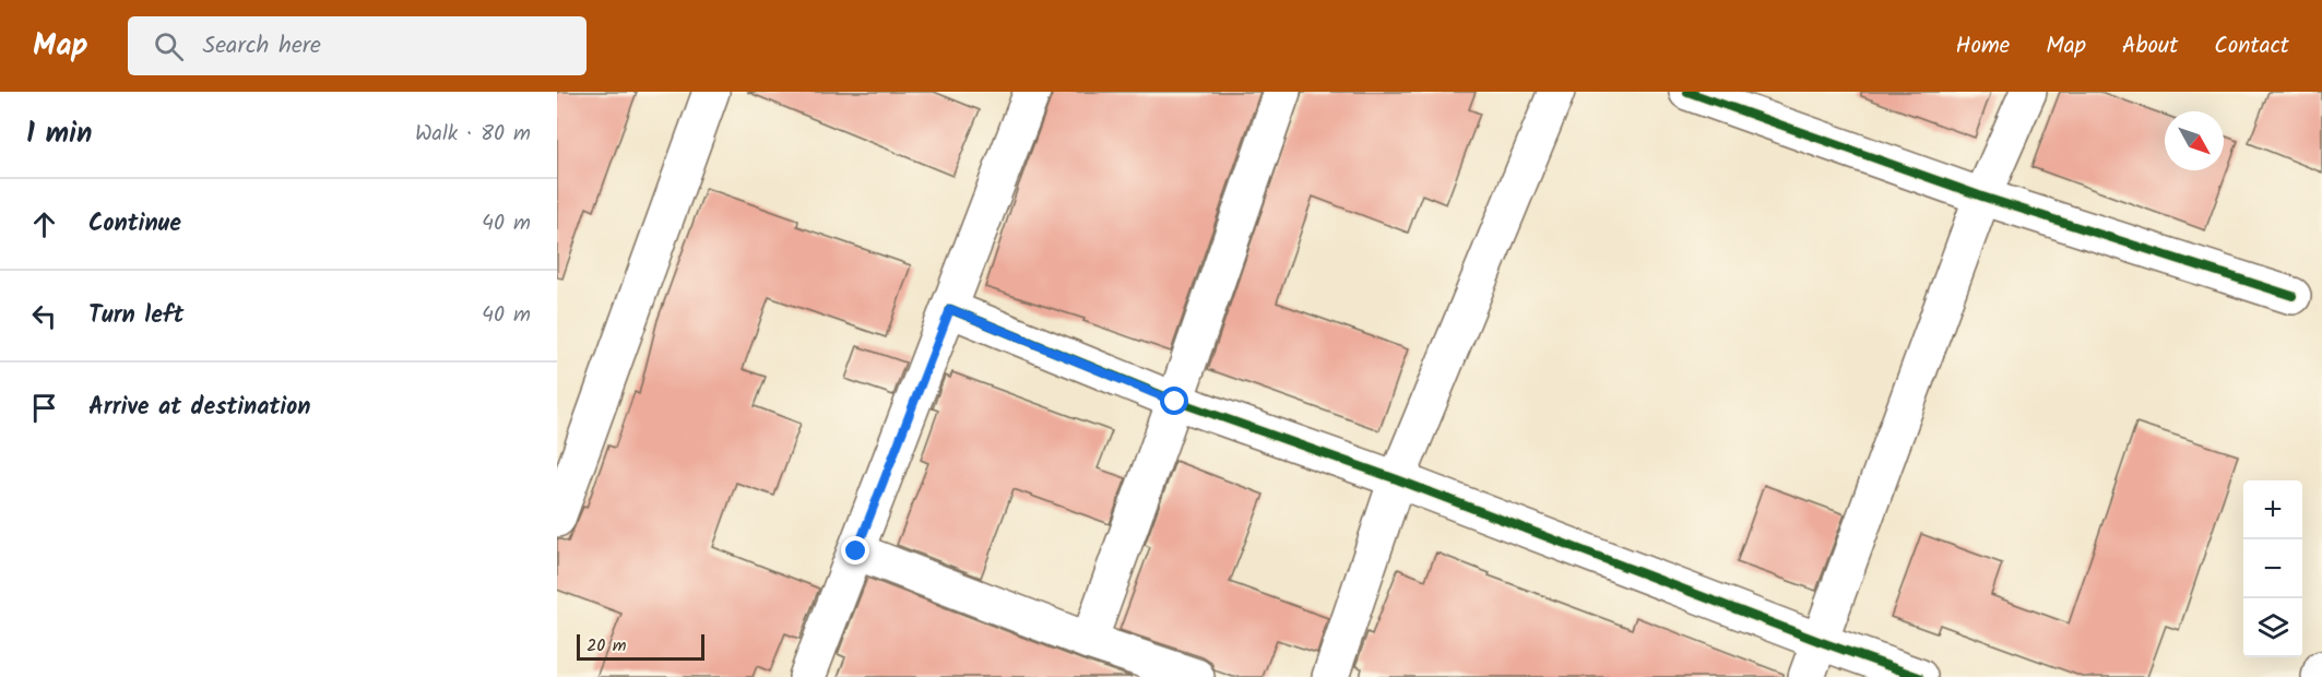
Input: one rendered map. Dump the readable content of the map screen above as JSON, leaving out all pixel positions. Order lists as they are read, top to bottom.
{
  "scale_bar": "20 m",
  "north": "bottom right",
  "page": {
    "header": "Map",
    "search": "Search here",
    "nav": [
      "Home",
      "Map",
      "About",
      "Contact"
    ],
    "heading": ["1 min", "Walk · 80 m"],
    "list": [
      ["Continue", "40 m"],
      ["Turn left", "40 m"],
      "Arrive at destination"
    ],
    "map_buttons": ["+", "−"],
    "scale": "20 m"
  }
}
